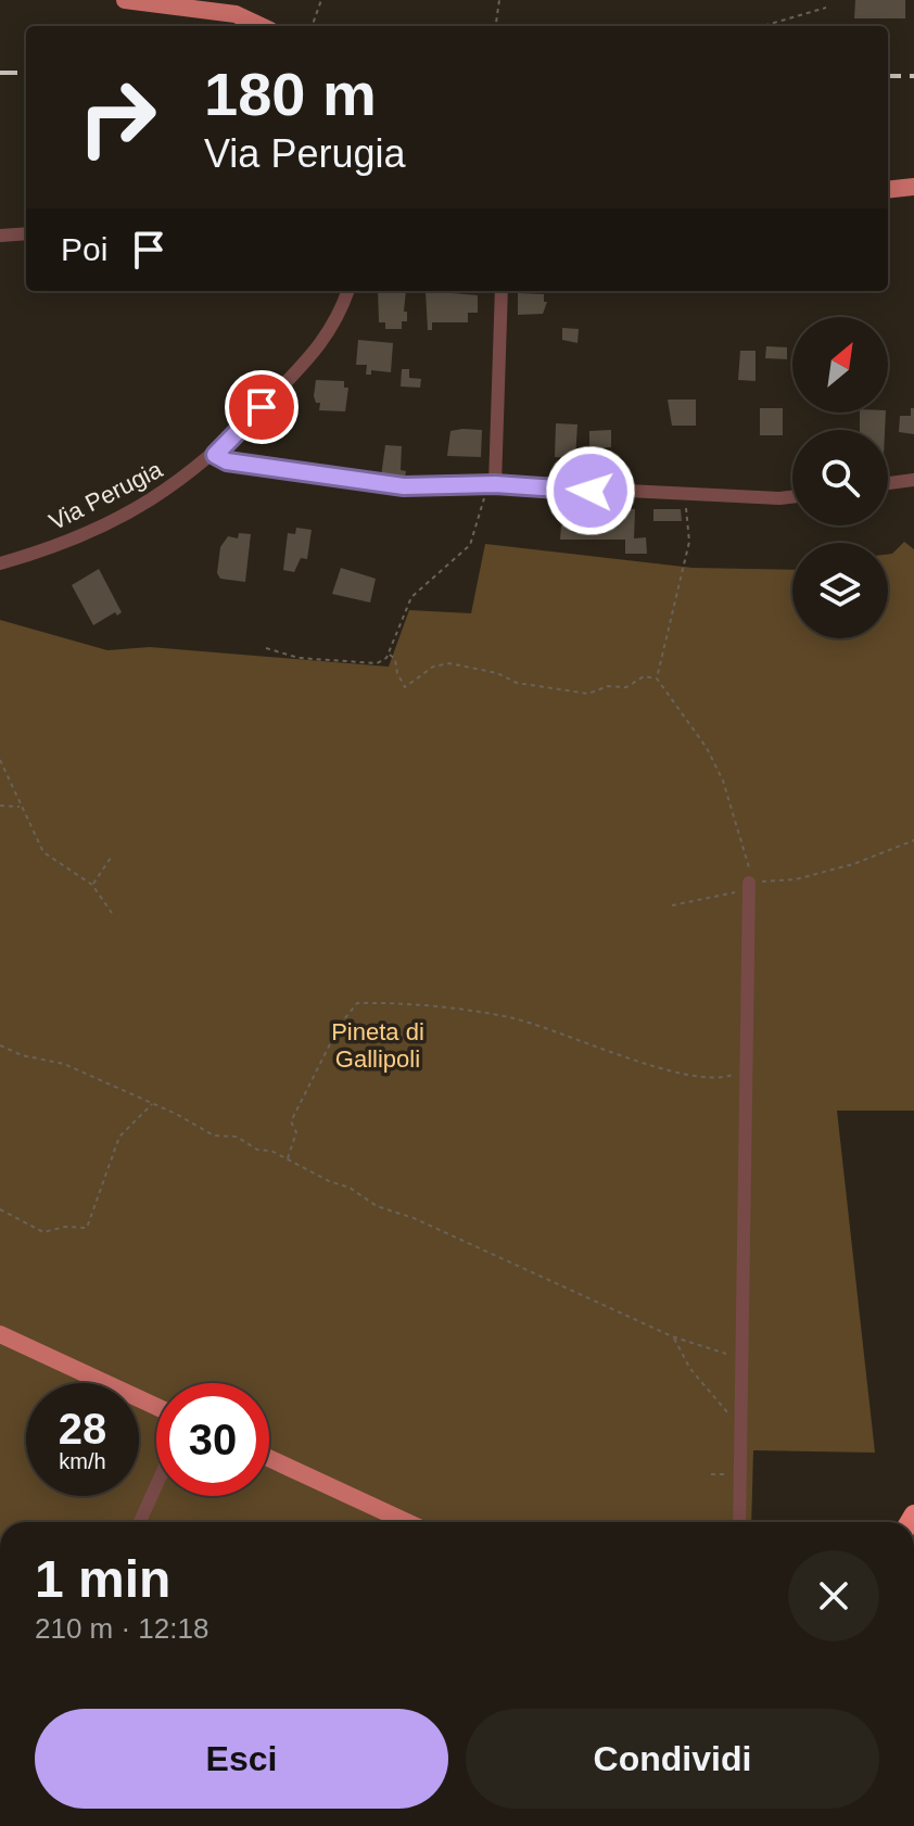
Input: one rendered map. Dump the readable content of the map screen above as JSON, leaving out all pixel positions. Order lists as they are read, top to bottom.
{
  "streets": {
    "street": ["Via Perugia"]
  },
  "parks": ["Pineta di Gallipoli"],
  "north": "top right",
  "page": {
    "turn": ["180 m", "Via Perugia"],
    "then": "Poi",
    "speed": "28 km/h",
    "limit": "30",
    "heading": ["1 min", "210 m · 12:18"],
    "buttons": ["Esci", "Condividi"]
  }
}
